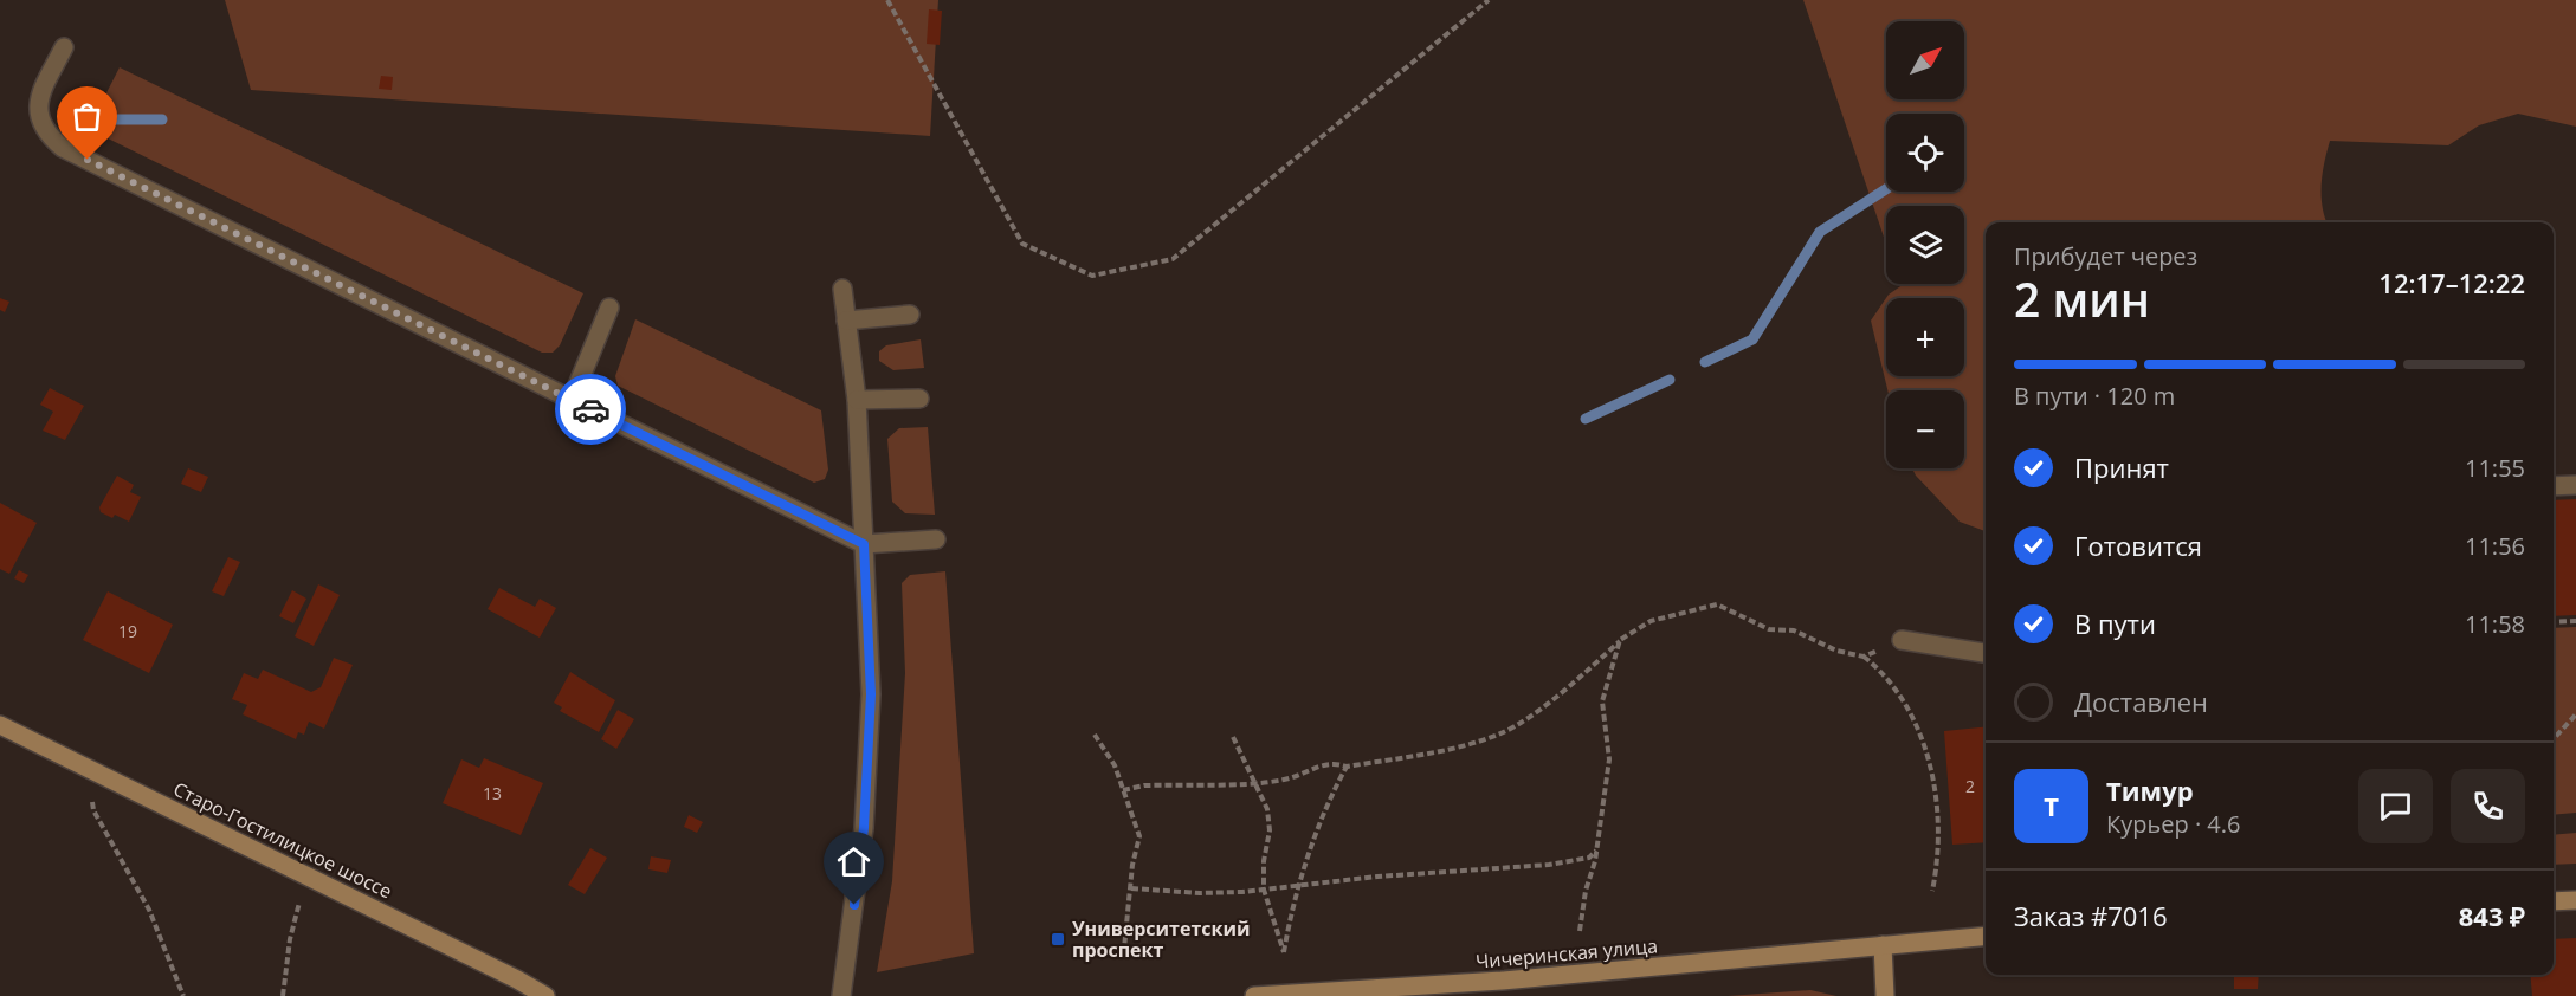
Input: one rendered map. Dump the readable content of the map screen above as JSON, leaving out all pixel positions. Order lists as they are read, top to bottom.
{
  "streets": {
    "main road": ["Старо-Гостилицкое шоссе", "Чичеринская улица"]
  },
  "places": {
    "transit": ["Университетский проспект"]
  },
  "house_numbers": ["19", "2", "13"],
  "north": "top right",
  "page": {
    "map_buttons": ["+", "−"],
    "heading": ["2 мин", "Прибудет через", "12:17–12:22"],
    "panel": [
      "Тимур",
      "Курьер · 4.6",
      "Заказ #7016",
      "843 ₽"
    ],
    "bar": "В пути · 120 m",
    "list": [
      ["Принят", "11:55"],
      ["Готовится", "11:56"],
      ["В пути", "11:58"],
      "Доставлен"
    ],
    "round": "Т"
  }
}
